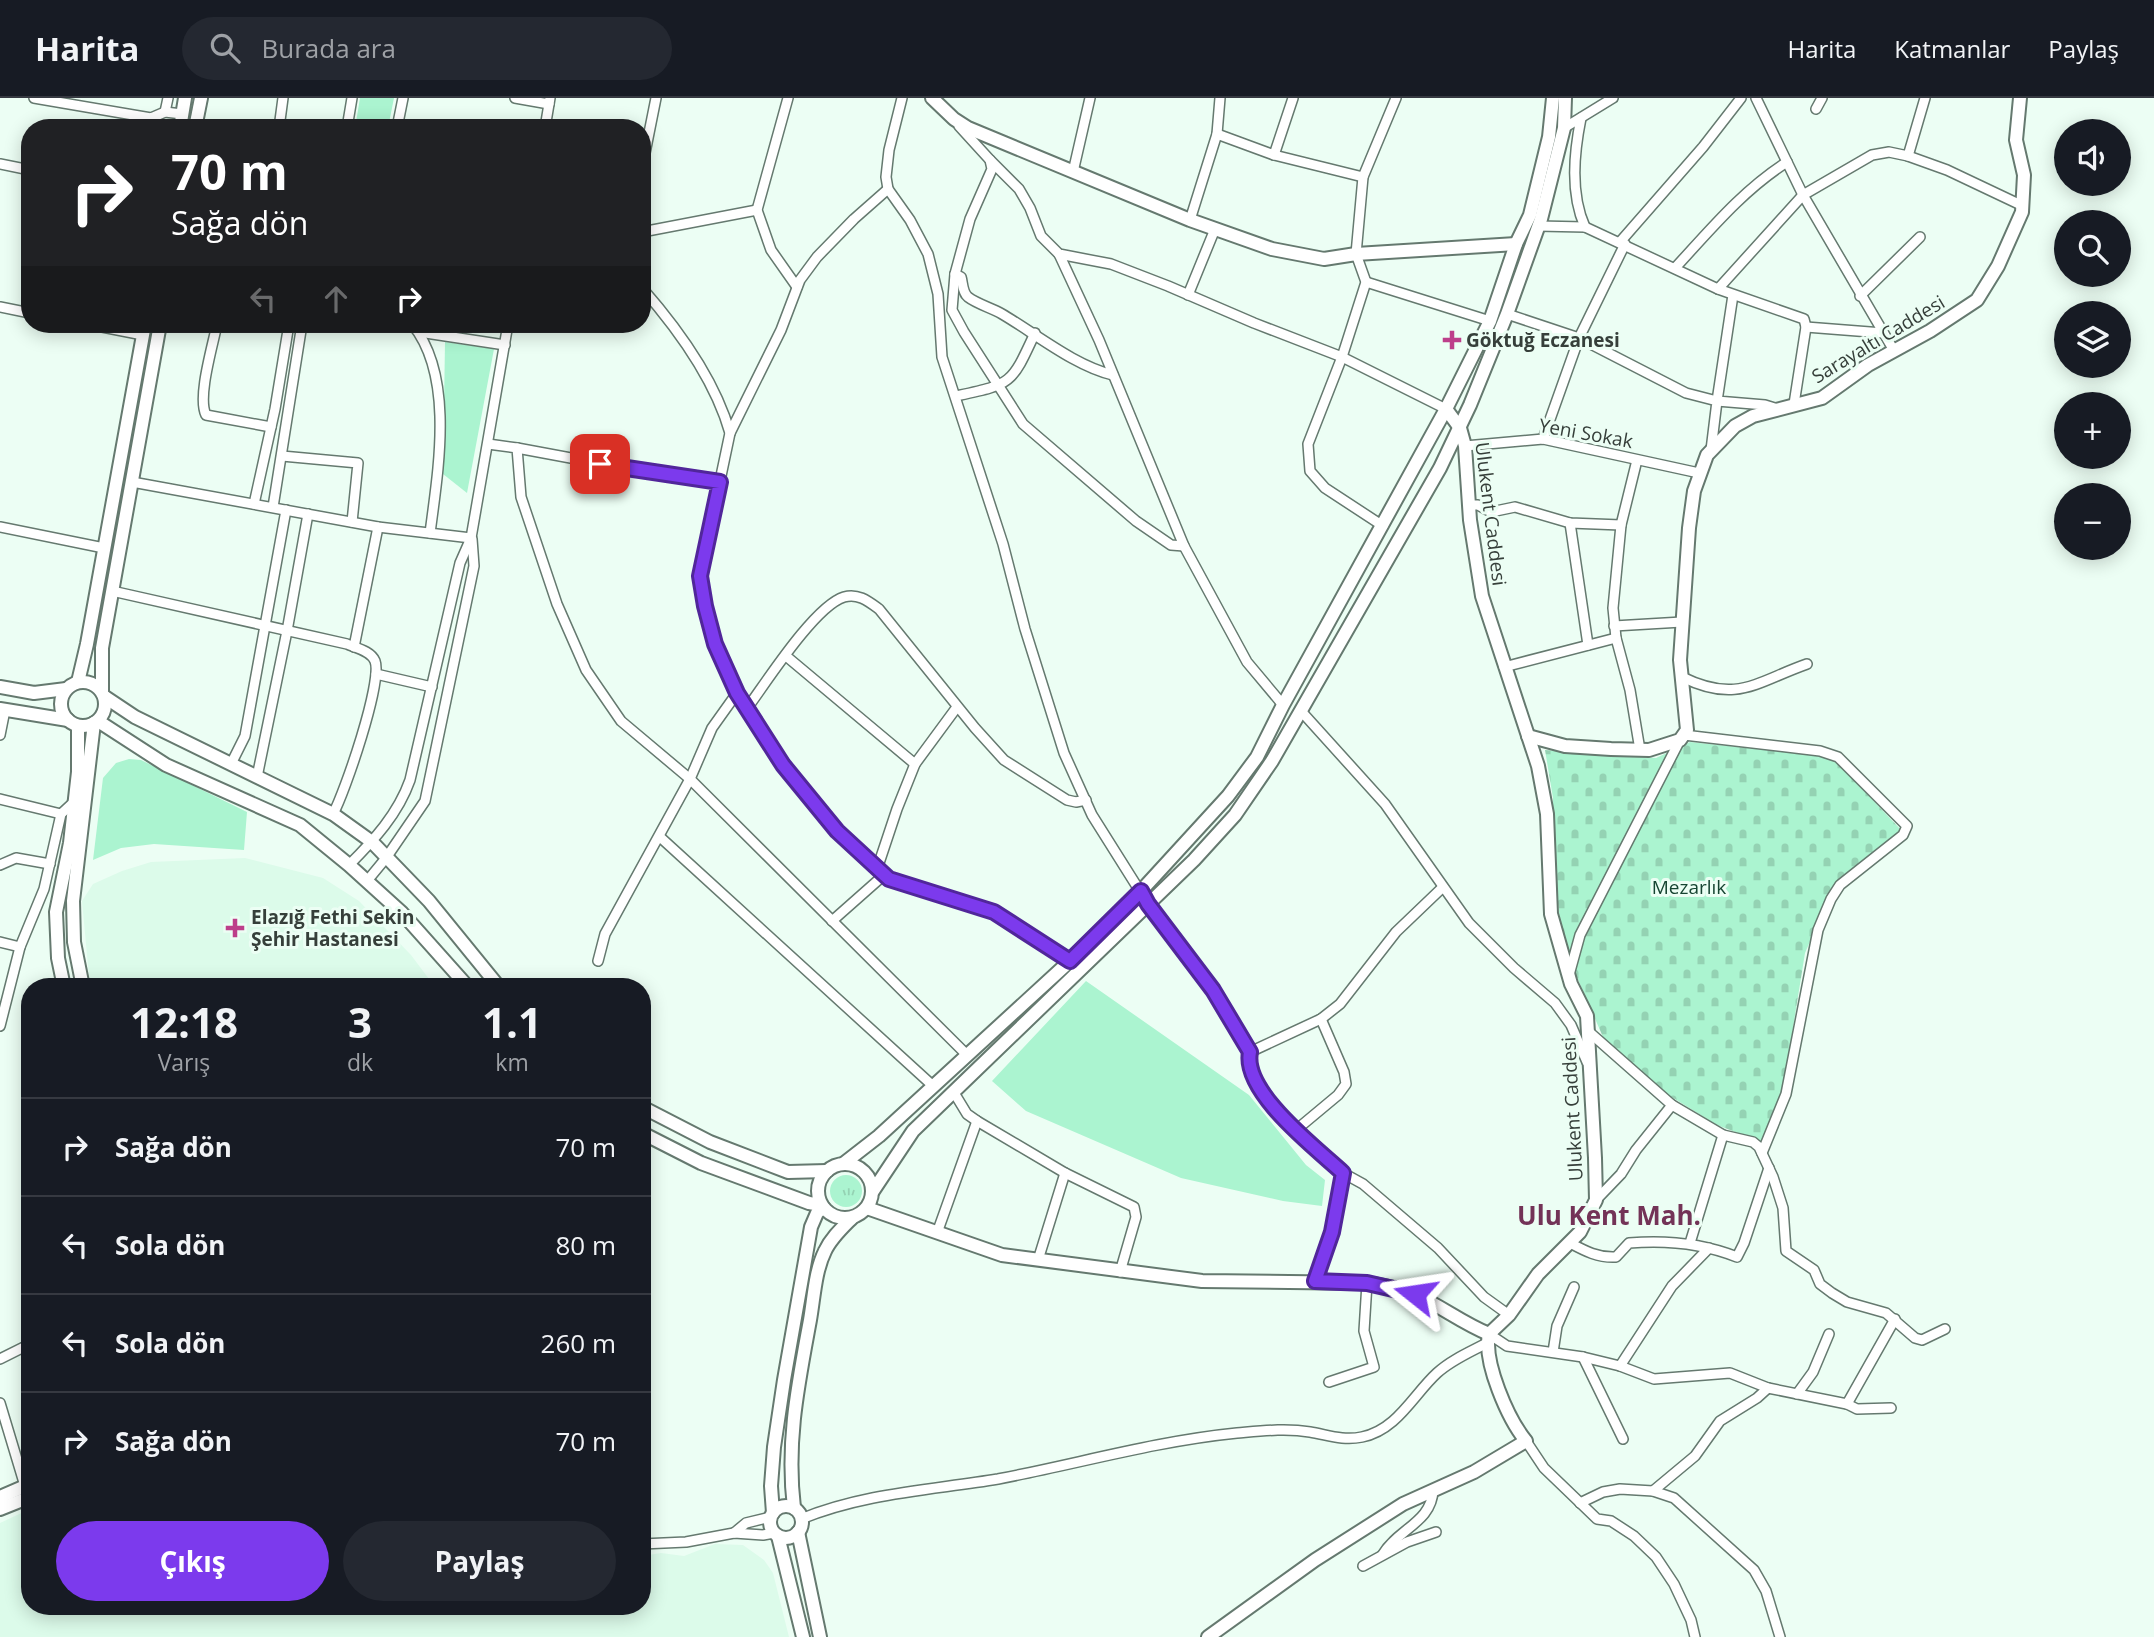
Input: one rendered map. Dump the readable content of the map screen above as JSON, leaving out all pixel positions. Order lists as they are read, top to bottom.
{
  "streets": {
    "street": ["Sarayaltı Caddesi", "Yeni Sokak", "Ulukent Caddesi"]
  },
  "crossings": [
    ["Sarayaltı Caddesi", "Yeni Sokak"],
    ["Yeni Sokak", "Ulukent Caddesi"]
  ],
  "districts": ["Ulu Kent Mah."],
  "parks": ["Mezarlık"],
  "places": {
    "health": ["Göktuğ Eczanesi", "Elazığ Fethi Sekin Şehir Hastanesi"]
  },
  "page": {
    "header": "Harita",
    "search": "Burada ara",
    "nav": ["Harita", "Katmanlar", "Paylaş"],
    "map_buttons": ["+", "−"],
    "turn": ["70 m", "Sağa dön"],
    "eta": [
      "12:18",
      "Varış",
      "3",
      "dk",
      "1.1",
      "km"
    ],
    "list": [
      {
        "name": "Sağa dön",
        "value": "70 m"
      },
      {
        "name": "Sola dön",
        "value": "80 m"
      },
      {
        "name": "Sola dön",
        "value": "260 m"
      },
      {
        "name": "Sağa dön",
        "value": "70 m"
      }
    ],
    "buttons": ["Çıkış", "Paylaş"]
  }
}
